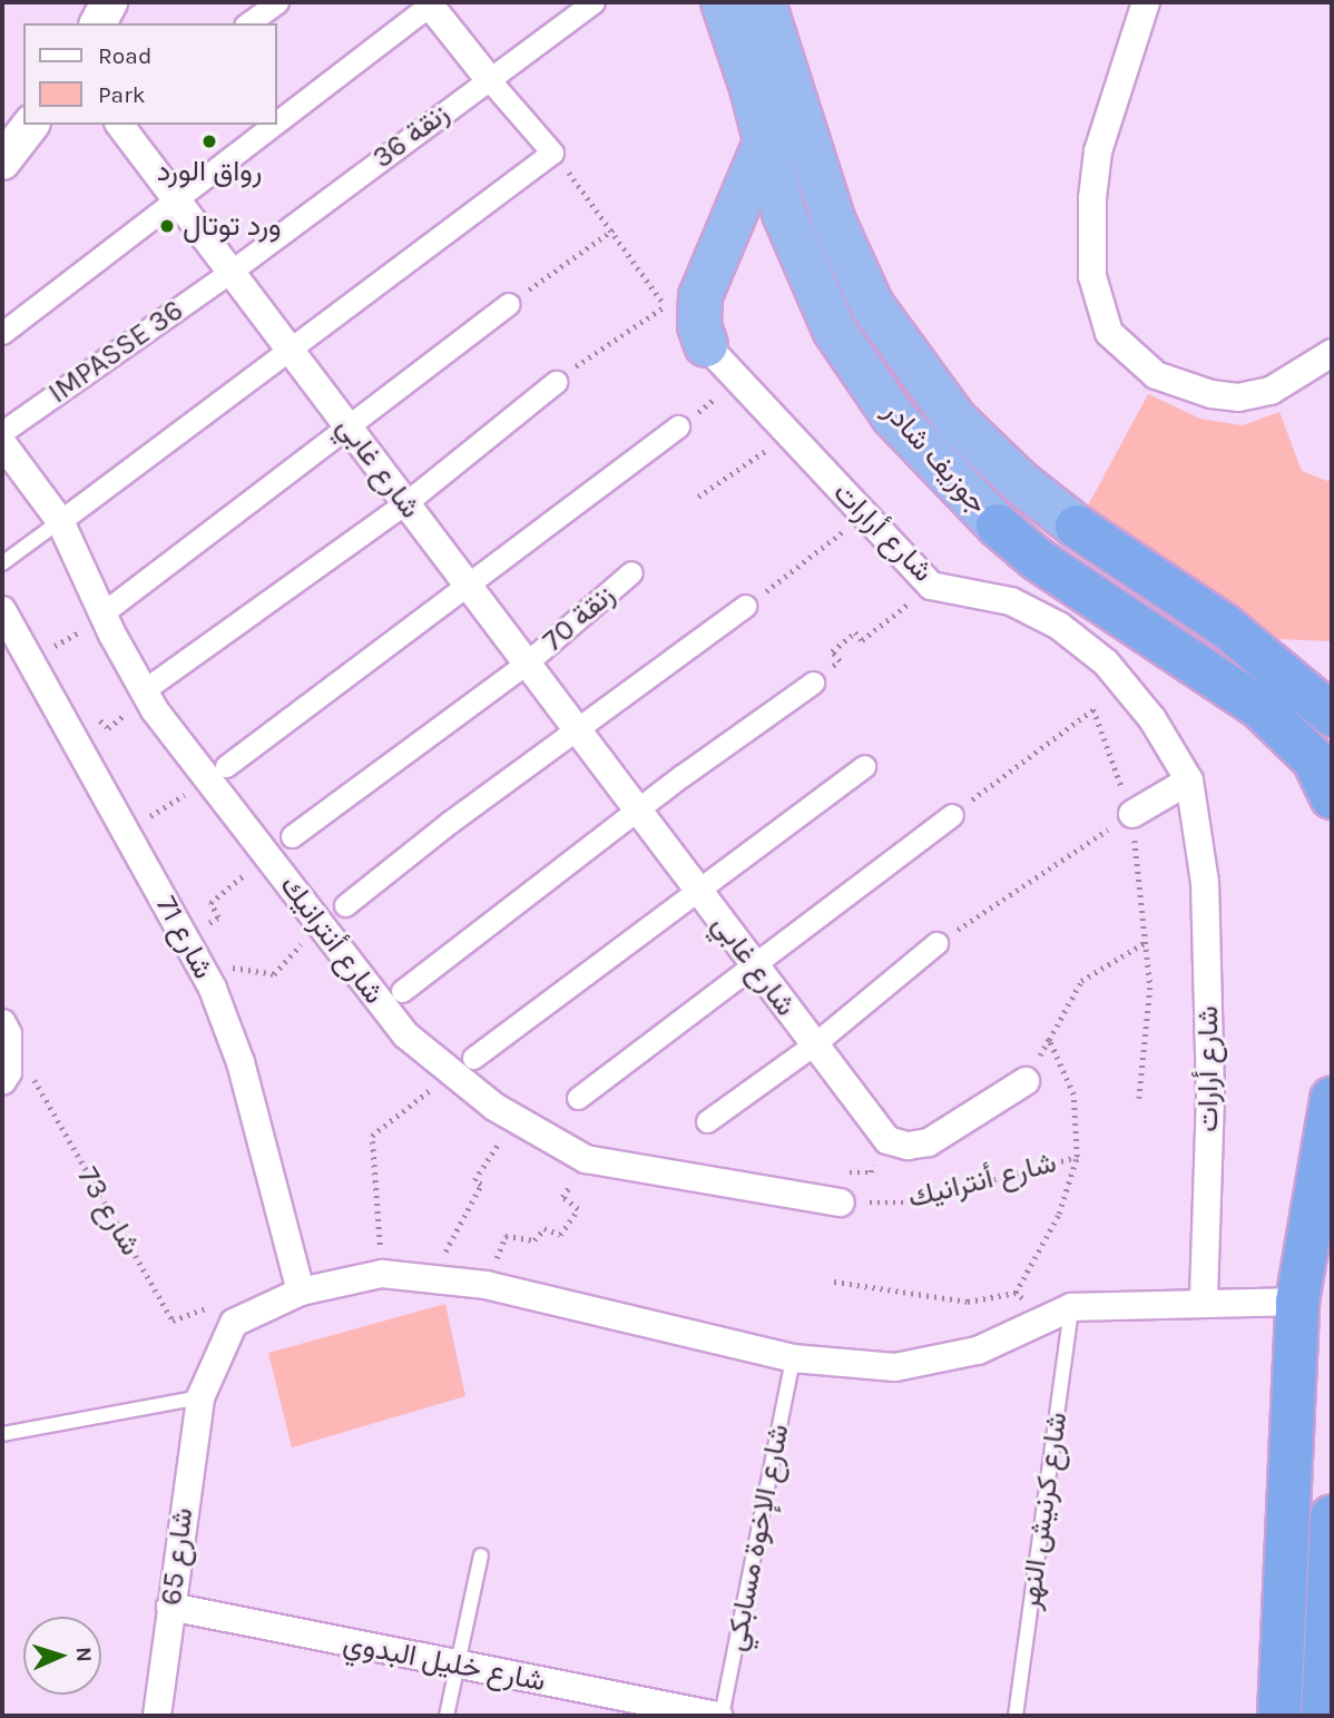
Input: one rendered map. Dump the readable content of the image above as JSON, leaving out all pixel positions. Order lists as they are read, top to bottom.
{
  "streets": {
    "highway": ["جوزيف شادر"],
    "street": [
      "زنقة 36",
      "IMPASSE 36",
      "شارع غابي",
      "شارع أرارات",
      "زنقة 70",
      "شارع 71",
      "شارع أنترانيك",
      "شارع 65",
      "شارع خليل البدوي"
    ],
    "lane": ["شارع كرنيش النهر", "شارع الإخوة مسابكي"],
    "path": ["شارع 73"]
  },
  "crossings": [
    ["زنقة 36", "IMPASSE 36"],
    ["زنقة 36", "شارع غابي"],
    ["IMPASSE 36", "شارع غابي"],
    ["شارع غابي", "زنقة 70"],
    ["شارع غابي", "شارع أنترانيك"],
    ["شارع 73", "شارع 65"],
    ["شارع الإخوة مسابكي", "شارع خليل البدوي"],
    ["شارع 65", "شارع خليل البدوي"]
  ],
  "places": ["رواق الورد", "ورد توتال"],
  "legend": ["Road", "Park"],
  "north": "right"
}
